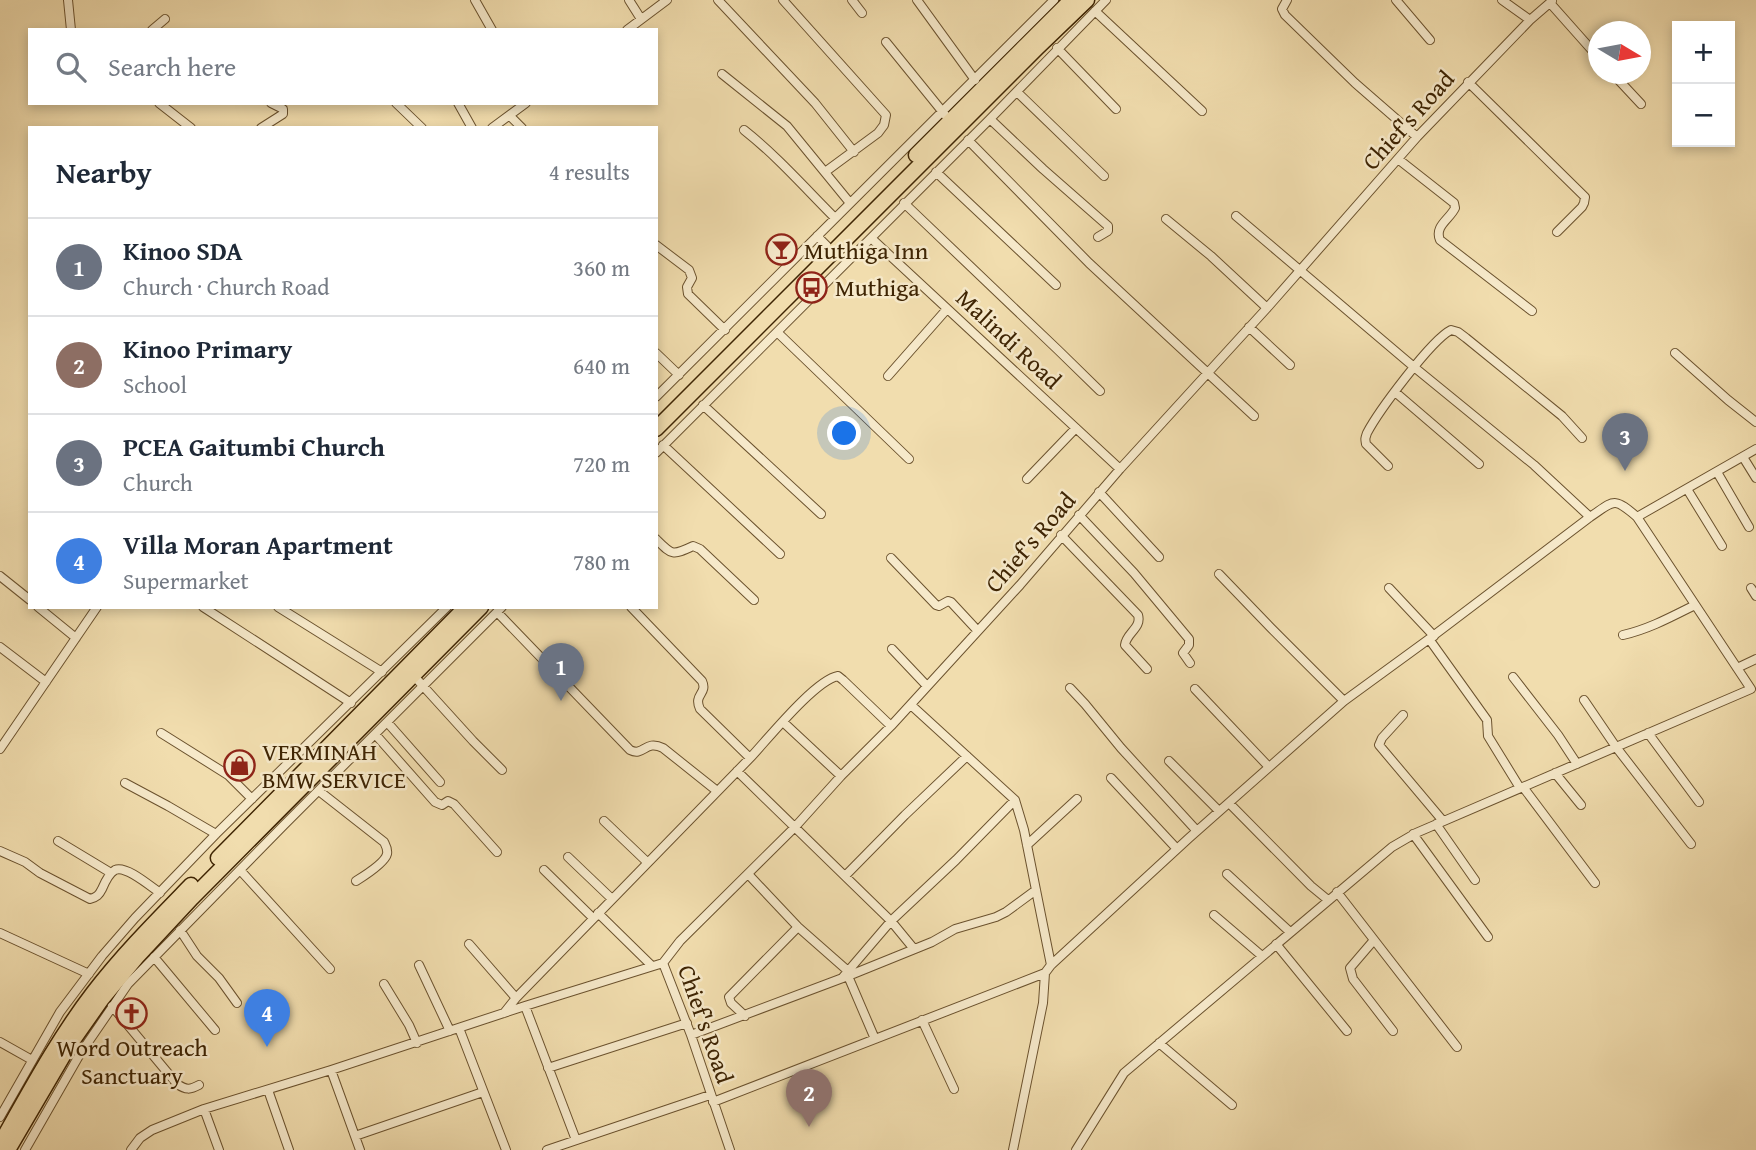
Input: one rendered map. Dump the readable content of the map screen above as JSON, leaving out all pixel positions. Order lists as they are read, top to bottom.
{
  "streets": {
    "street": ["Chief's Road", "Malindi Road"]
  },
  "crossings": [
    ["Chief's Road", "Malindi Road"]
  ],
  "places": {
    "bar": ["Muthiga Inn"],
    "bus stop": ["Muthiga"],
    "shop": ["VERMINAH BMW SERVICE"],
    "church": ["Word Outreach Sanctuary"]
  },
  "north": "right",
  "page": {
    "map_buttons": ["+", "−"],
    "search": "Search here",
    "heading": ["Nearby", "4 results"],
    "list": [
      {
        "mark": "1",
        "name": "Kinoo SDA",
        "note": "Church · Church Road",
        "value": "360 m"
      },
      {
        "mark": "2",
        "name": "Kinoo Primary",
        "note": "School",
        "value": "640 m"
      },
      {
        "mark": "3",
        "name": "PCEA Gaitumbi Church",
        "note": "Church",
        "value": "720 m"
      },
      {
        "mark": "4",
        "name": "Villa Moran Apartment",
        "note": "Supermarket",
        "value": "780 m"
      }
    ],
    "pins": [
      "3",
      "1",
      "4",
      "2"
    ]
  }
}
